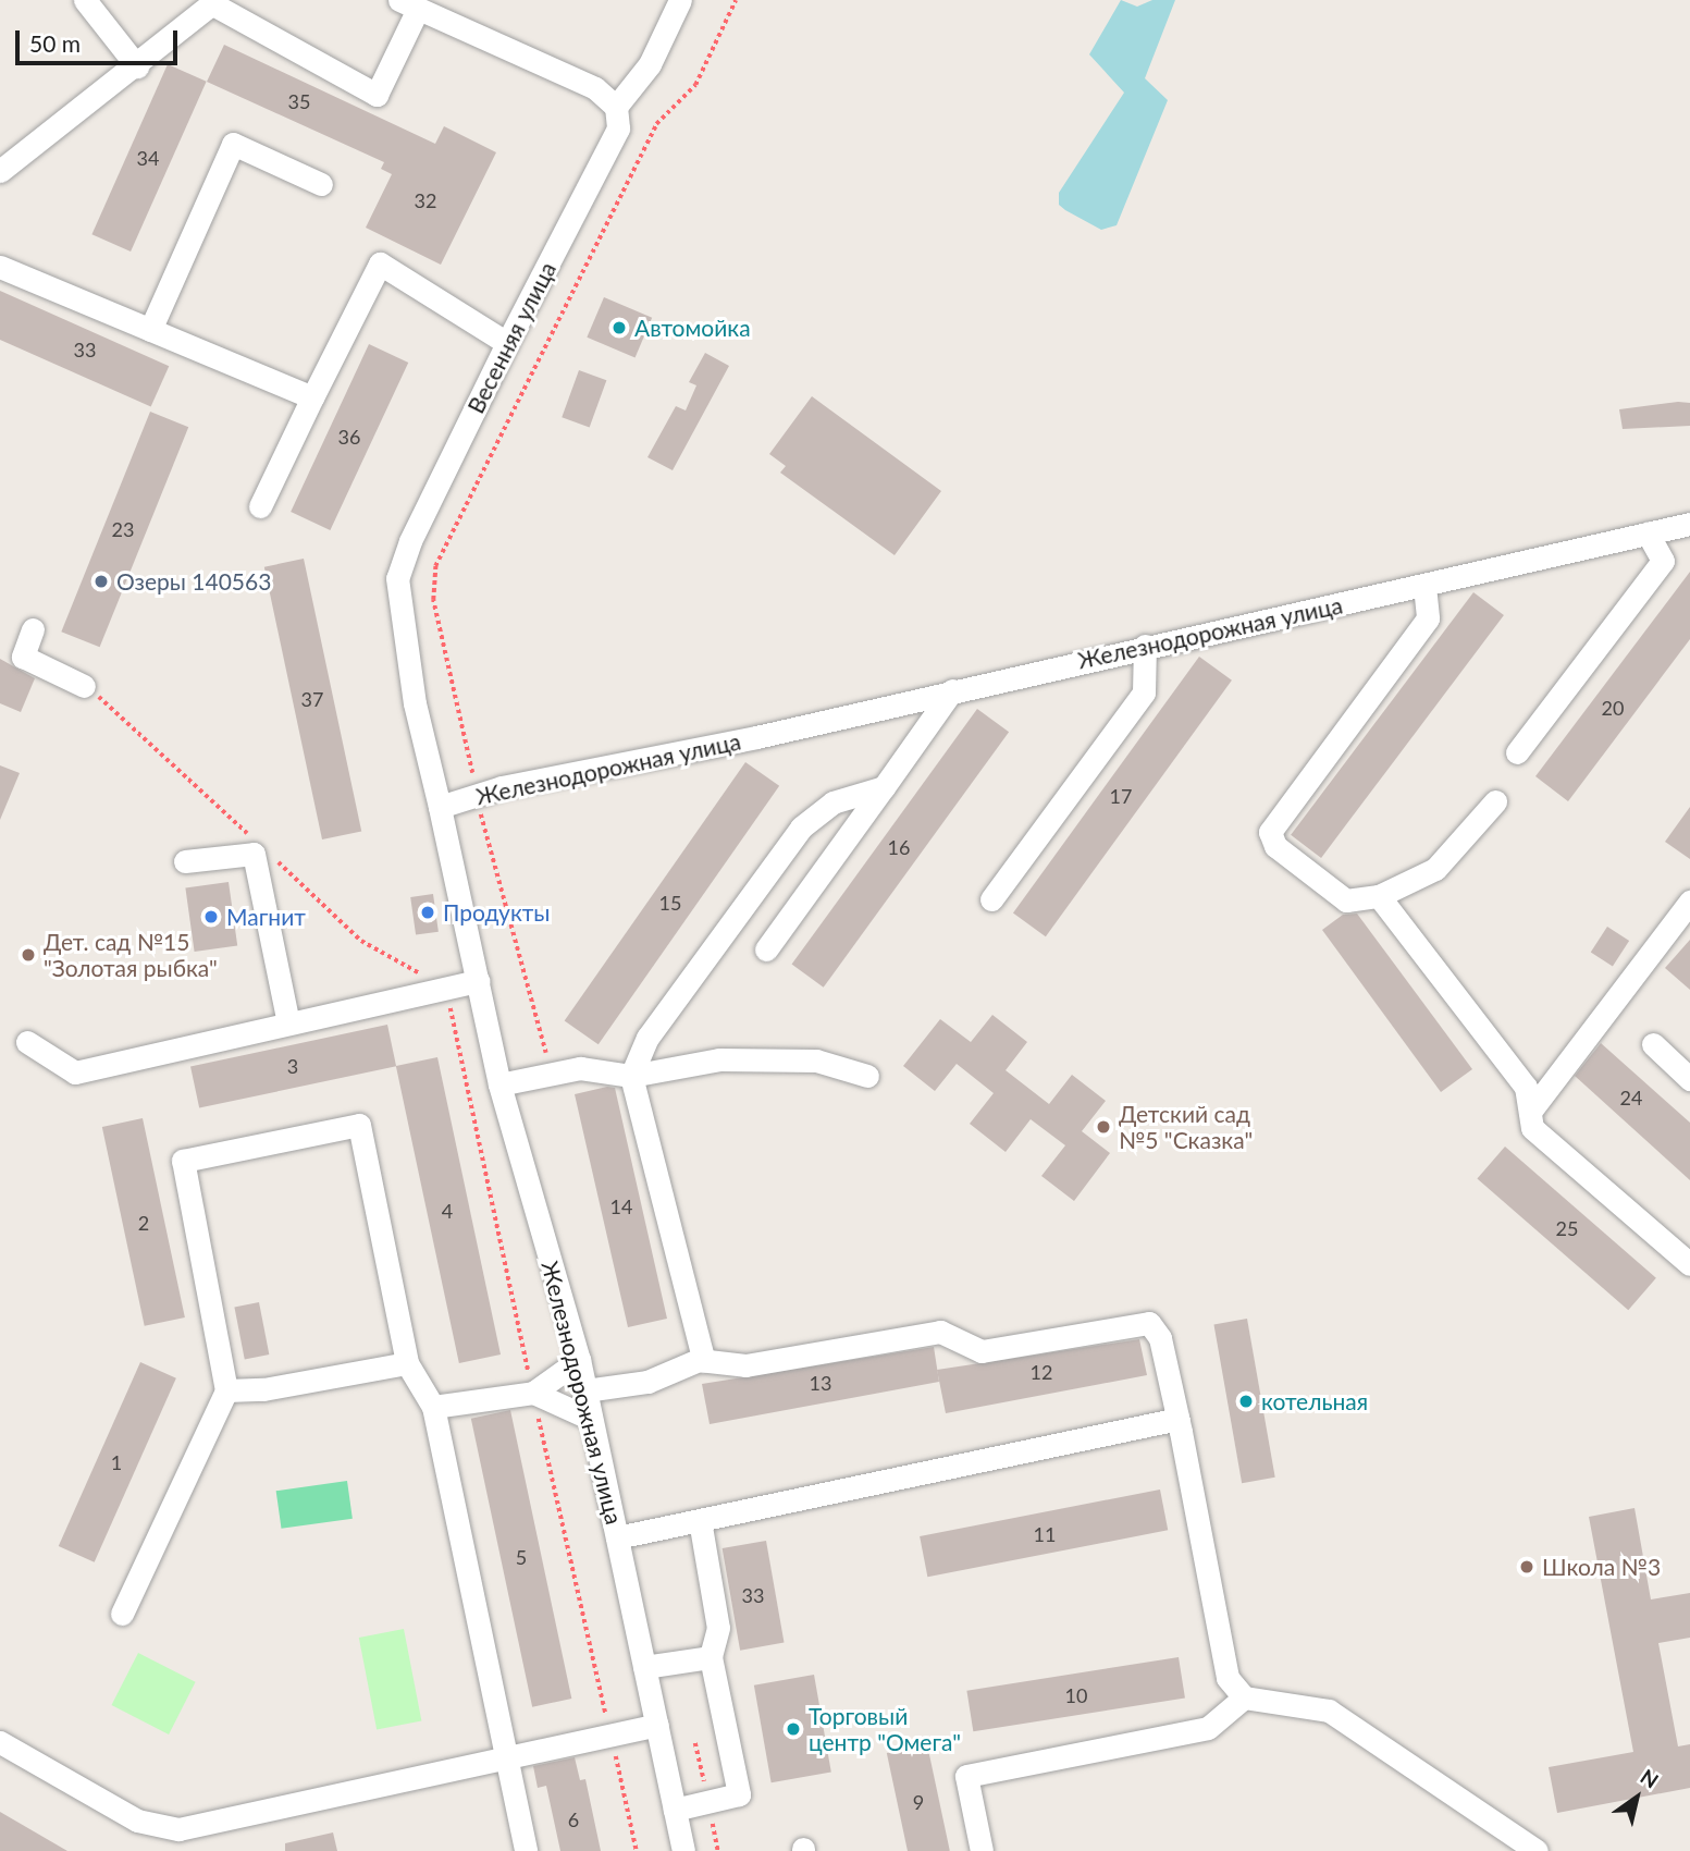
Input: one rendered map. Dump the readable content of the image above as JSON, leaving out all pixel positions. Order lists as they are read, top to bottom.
{
  "streets": {
    "street": ["Весенняя улица", "Железнодорожная улица"]
  },
  "crossings": [
    ["Весенняя улица", "Железнодорожная улица"]
  ],
  "places": [
    "Автомойка",
    "Озеры 140563",
    "Продукты",
    "Магнит",
    "Дет. сад №15 \"Золотая рыбка\"",
    "Детский сад №5 \"Сказка\"",
    "котельная",
    "Школа №3",
    "Торговый центр \"Омега\""
  ],
  "house_numbers": [
    "35",
    "34",
    "32",
    "33",
    "36",
    "23",
    "37",
    "20",
    "17",
    "16",
    "15",
    "3",
    "24",
    "14",
    "4",
    "2",
    "25",
    "12",
    "13",
    "1",
    "11",
    "5",
    "33",
    "10",
    "9",
    "6"
  ],
  "scale_bar": "50 m",
  "north": "top right"
}
